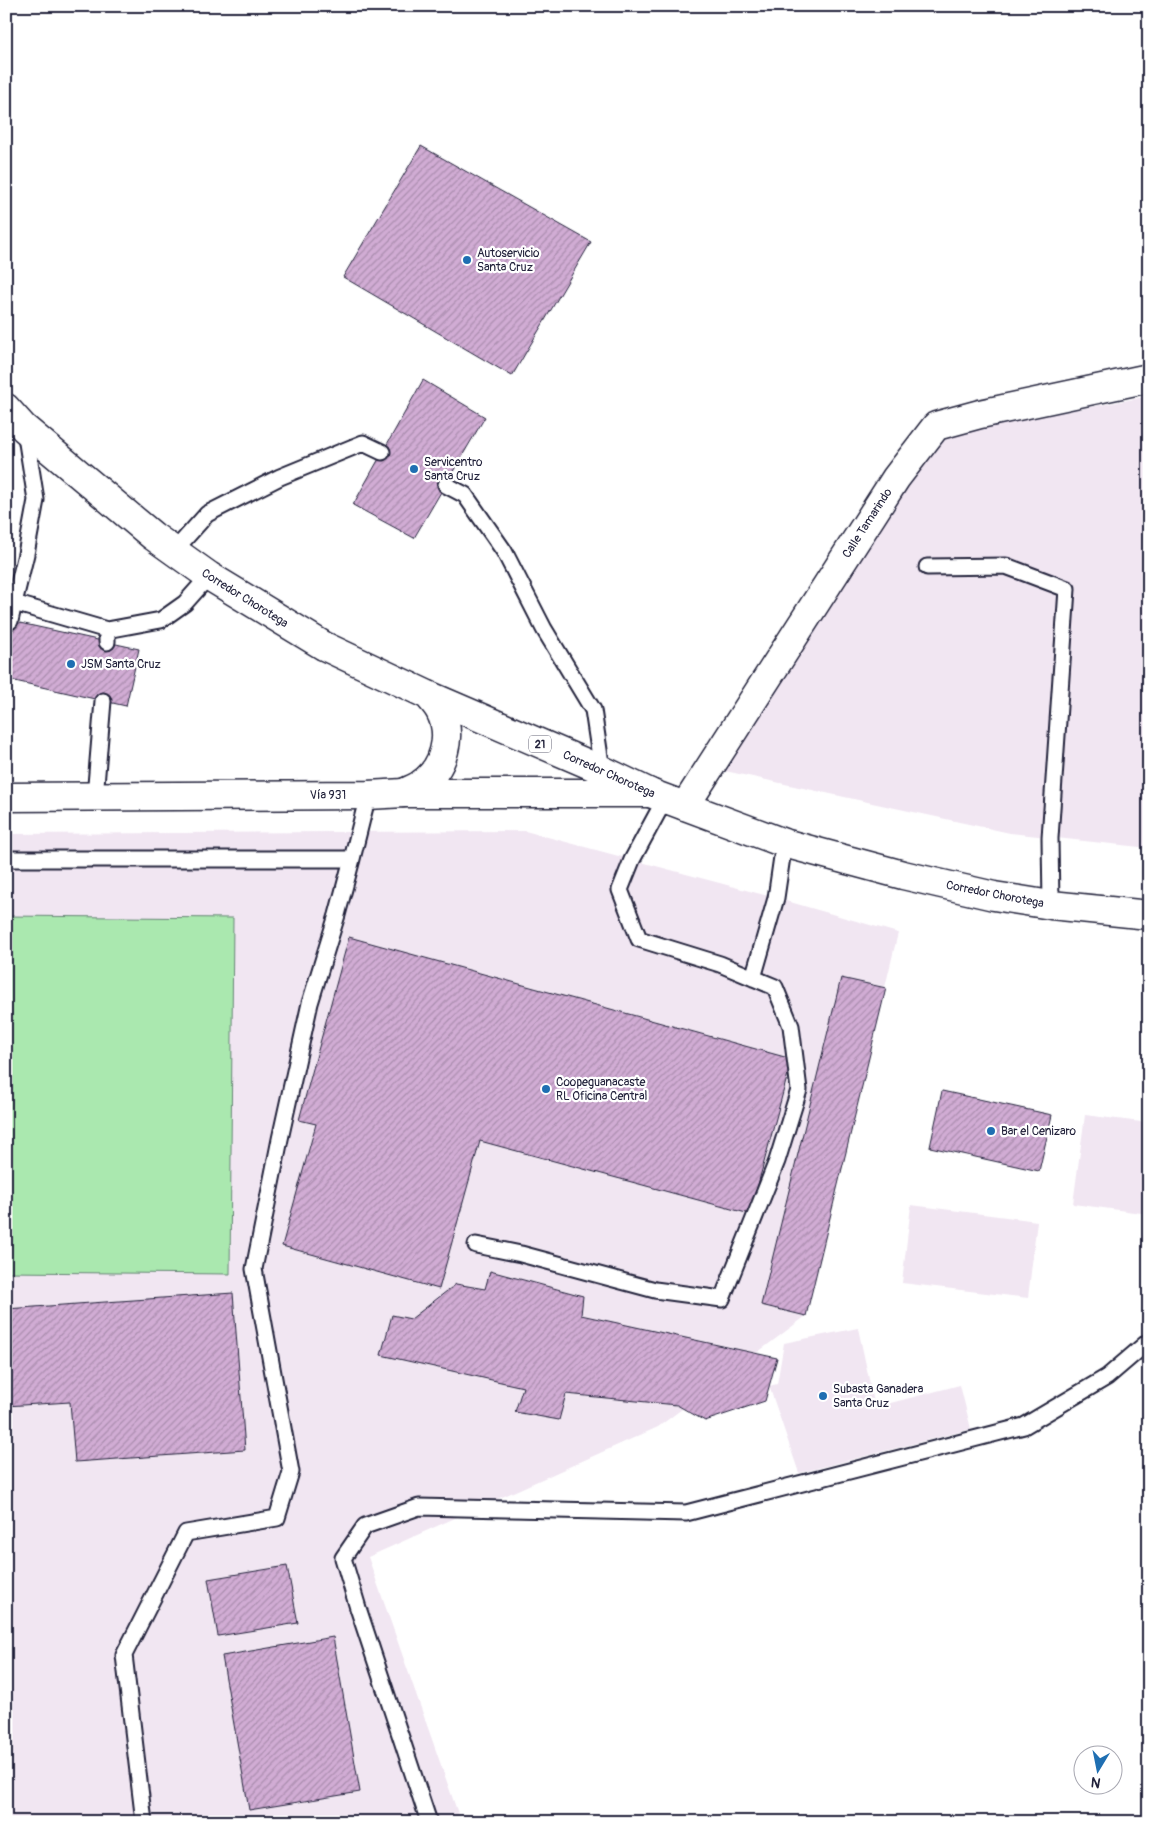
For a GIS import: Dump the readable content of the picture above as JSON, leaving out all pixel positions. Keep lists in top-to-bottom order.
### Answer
{
  "streets": {
    "main road": [
      "Calle Tamarindo",
      "Corredor Chorotega",
      "21",
      "Vía 931"
    ]
  },
  "crossings": [
    ["Calle Tamarindo", "Corredor Chorotega"],
    ["Calle Tamarindo", "Vía 931"],
    ["Corredor Chorotega", "Vía 931"]
  ],
  "places": [
    "Autoservicio Santa Cruz",
    "Servicentro Santa Cruz",
    "JSM Santa Cruz",
    "Coopeguanacaste RL Oficina Central",
    "Bar el Cenizaro",
    "Subasta Ganadera Santa Cruz"
  ],
  "north": "bottom"
}
